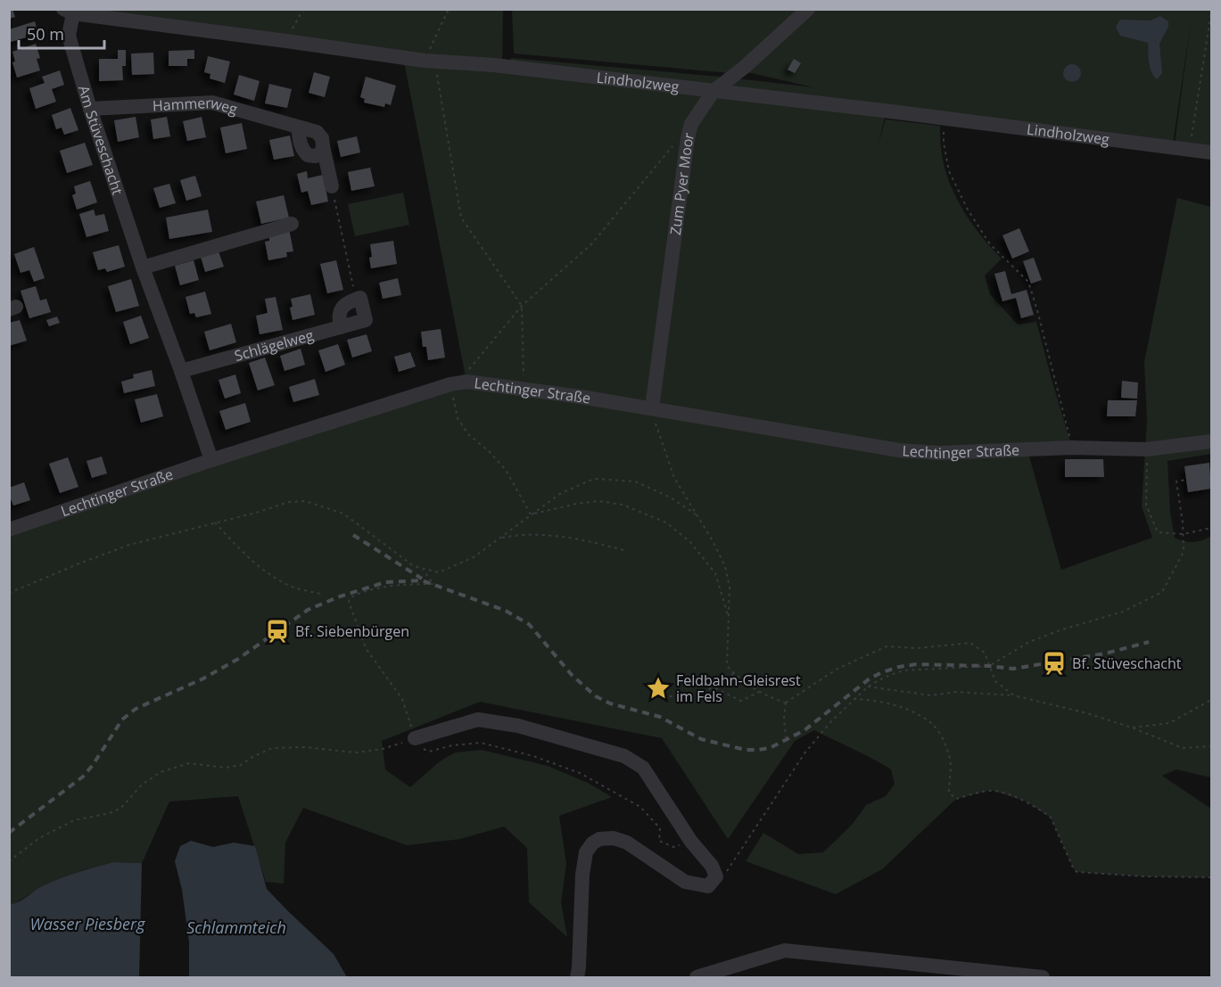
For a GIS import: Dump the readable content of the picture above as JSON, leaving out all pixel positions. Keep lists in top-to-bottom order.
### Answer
{
  "streets": {
    "street": [
      "Lindholzweg",
      "Hammerweg",
      "Am Stüveschacht",
      "Zum Pyer Moor",
      "Schlägelweg",
      "Lechtinger Straße"
    ]
  },
  "crossings": [
    ["Lindholzweg", "Am Stüveschacht"],
    ["Lindholzweg", "Zum Pyer Moor"],
    ["Hammerweg", "Am Stüveschacht"],
    ["Am Stüveschacht", "Schlägelweg"],
    ["Am Stüveschacht", "Lechtinger Straße"],
    ["Zum Pyer Moor", "Lechtinger Straße"]
  ],
  "water": ["Wasser Piesberg", "Schlammteich"],
  "places": {
    "station": ["Bf. Siebenbürgen", "Bf. Stüveschacht"],
    "place": ["Feldbahn-Gleisrest im Fels"]
  },
  "scale_bar": "50 m"
}
